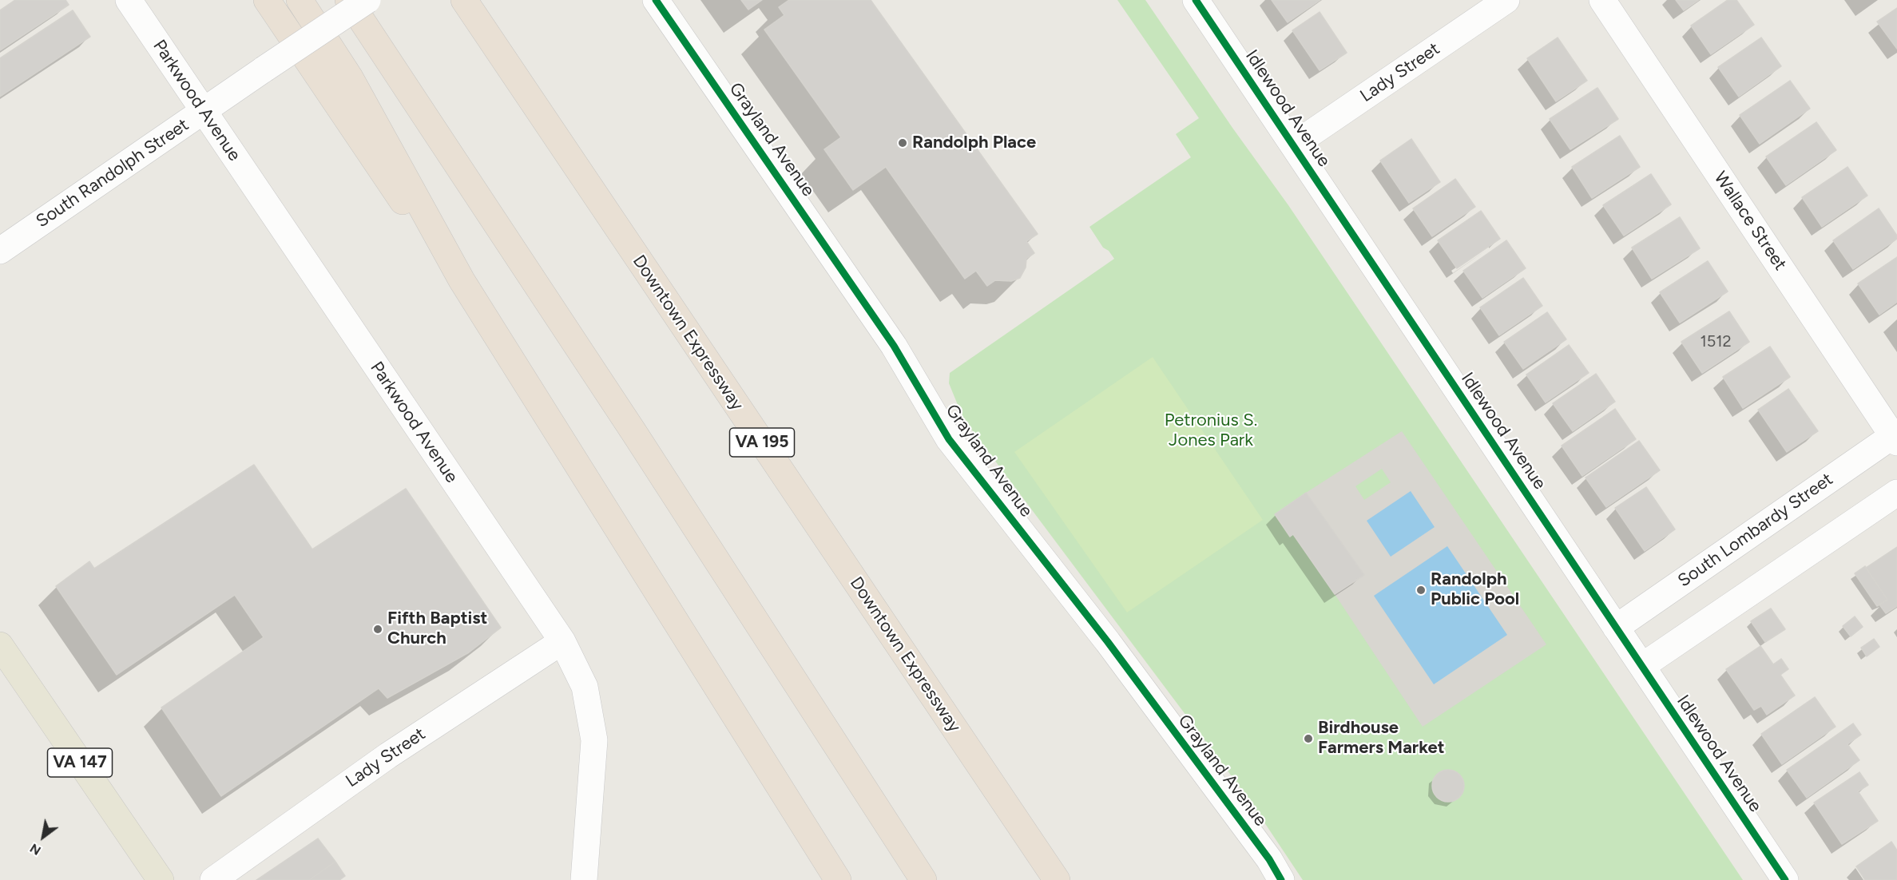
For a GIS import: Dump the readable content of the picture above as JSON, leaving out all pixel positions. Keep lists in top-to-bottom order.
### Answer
{
  "streets": {
    "highway": ["Downtown Expressway", "VA 195"],
    "main road": ["VA 147"],
    "street": [
      "Lady Street",
      "Parkwood Avenue",
      "Idlewood Avenue",
      "Grayland Avenue",
      "South Randolph Street",
      "Wallace Street",
      "South Lombardy Street"
    ]
  },
  "crossings": [
    ["Lady Street", "Parkwood Avenue"],
    ["Lady Street", "Idlewood Avenue"],
    ["Parkwood Avenue", "South Randolph Street"],
    ["Idlewood Avenue", "South Lombardy Street"],
    ["Wallace Street", "South Lombardy Street"]
  ],
  "parks": ["Petronius S. Jones Park"],
  "places": [
    "Randolph Place",
    "Randolph Public Pool",
    "Fifth Baptist Church",
    "Birdhouse Farmers Market"
  ],
  "house_numbers": ["1512"],
  "north": "bottom left"
}
